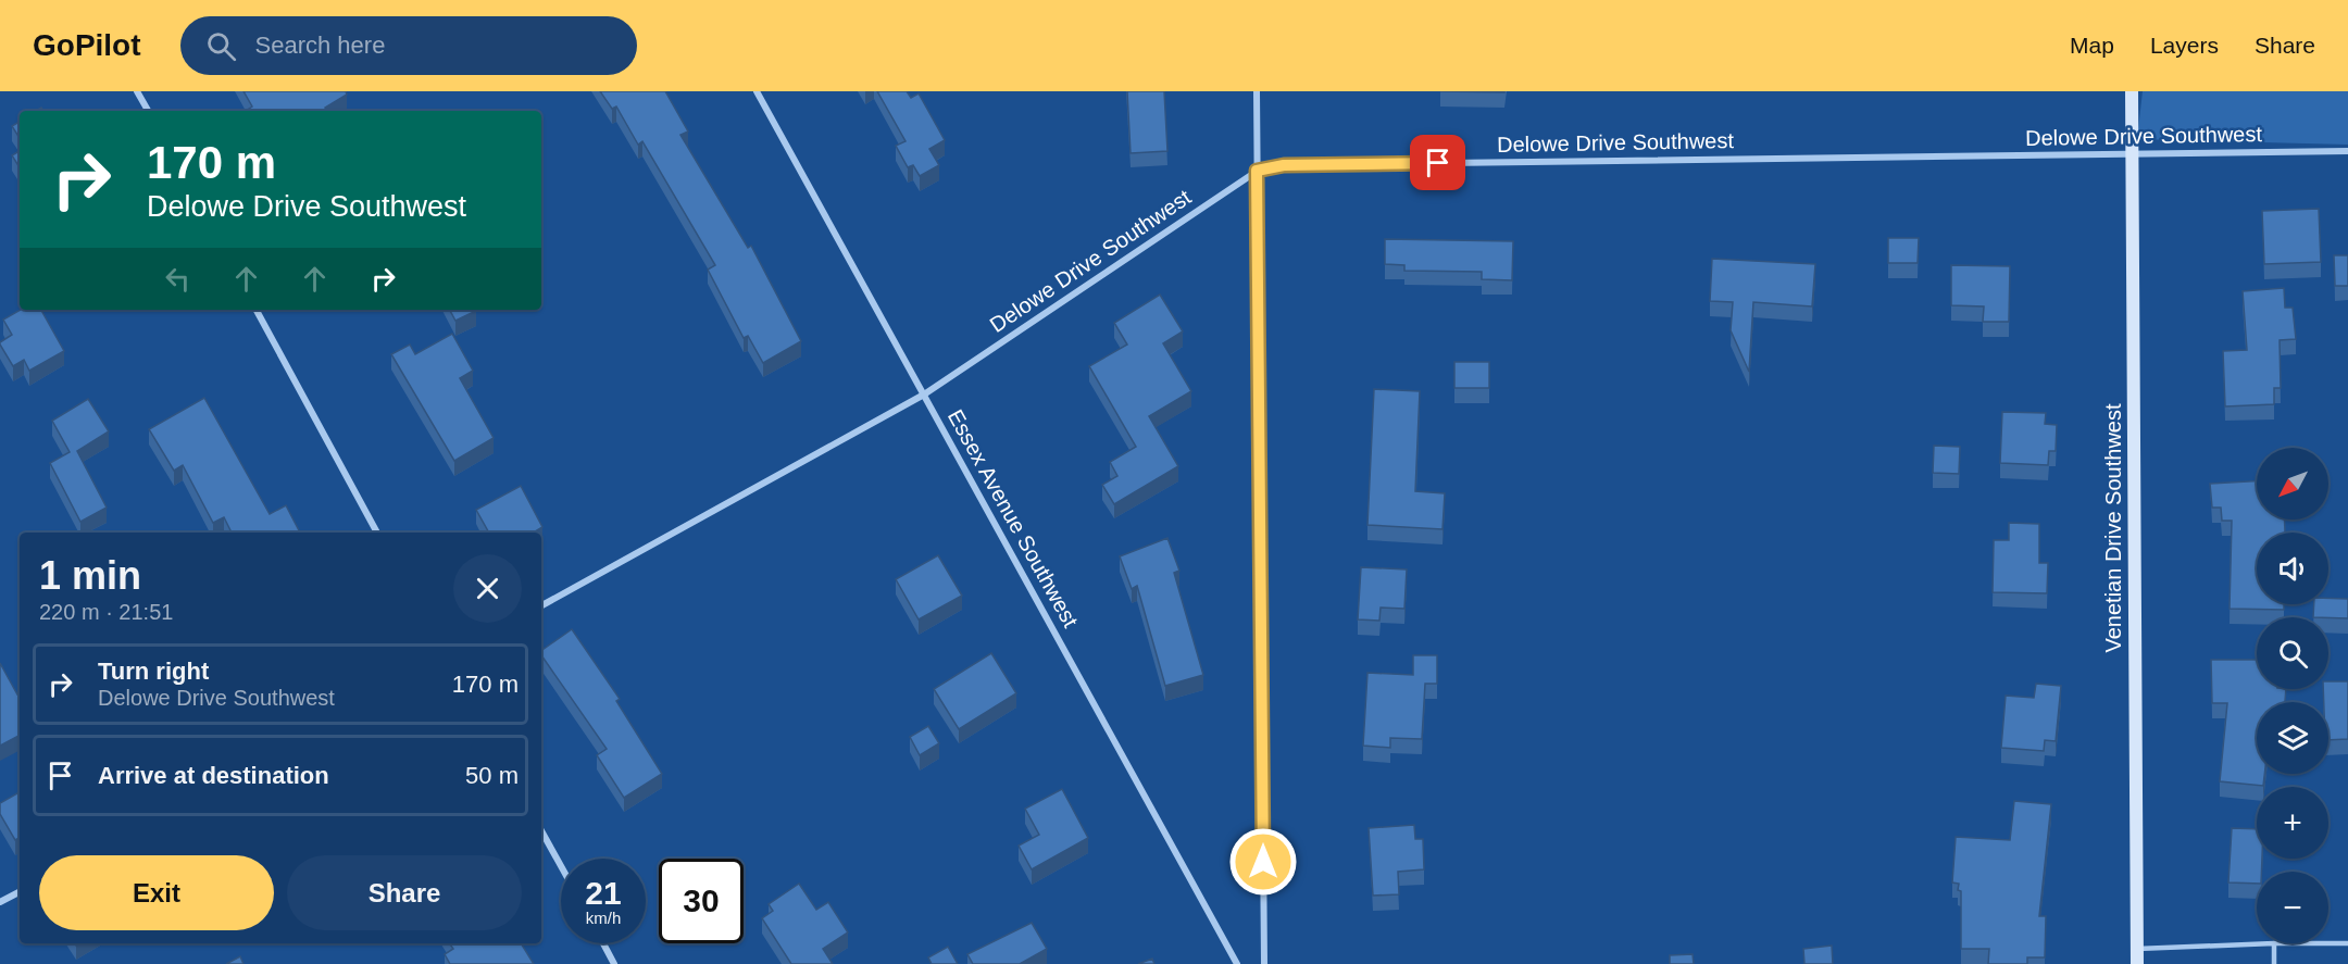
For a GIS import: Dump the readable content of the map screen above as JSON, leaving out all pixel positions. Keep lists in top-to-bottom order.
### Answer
{
  "streets": {
    "street": ["Delowe Drive Southwest", "Essex Avenue Southwest", "Venetian Drive Southwest"]
  },
  "crossings": [
    ["Delowe Drive Southwest", "Essex Avenue Southwest"],
    ["Delowe Drive Southwest", "Venetian Drive Southwest"]
  ],
  "north": "bottom left",
  "page": {
    "header": "GoPilot",
    "search": "Search here",
    "nav": ["Map", "Layers", "Share"],
    "turn": ["170 m", "Delowe Drive Southwest"],
    "map_buttons": ["+", "−"],
    "heading": ["1 min", "220 m · 21:51"],
    "list": [
      {
        "name": "Turn right",
        "note": "Delowe Drive Southwest",
        "value": "170 m"
      },
      {
        "name": "Arrive at destination",
        "value": "50 m"
      }
    ],
    "buttons": ["Exit", "Share"],
    "speed": "21 km/h",
    "limit": "30"
  }
}
